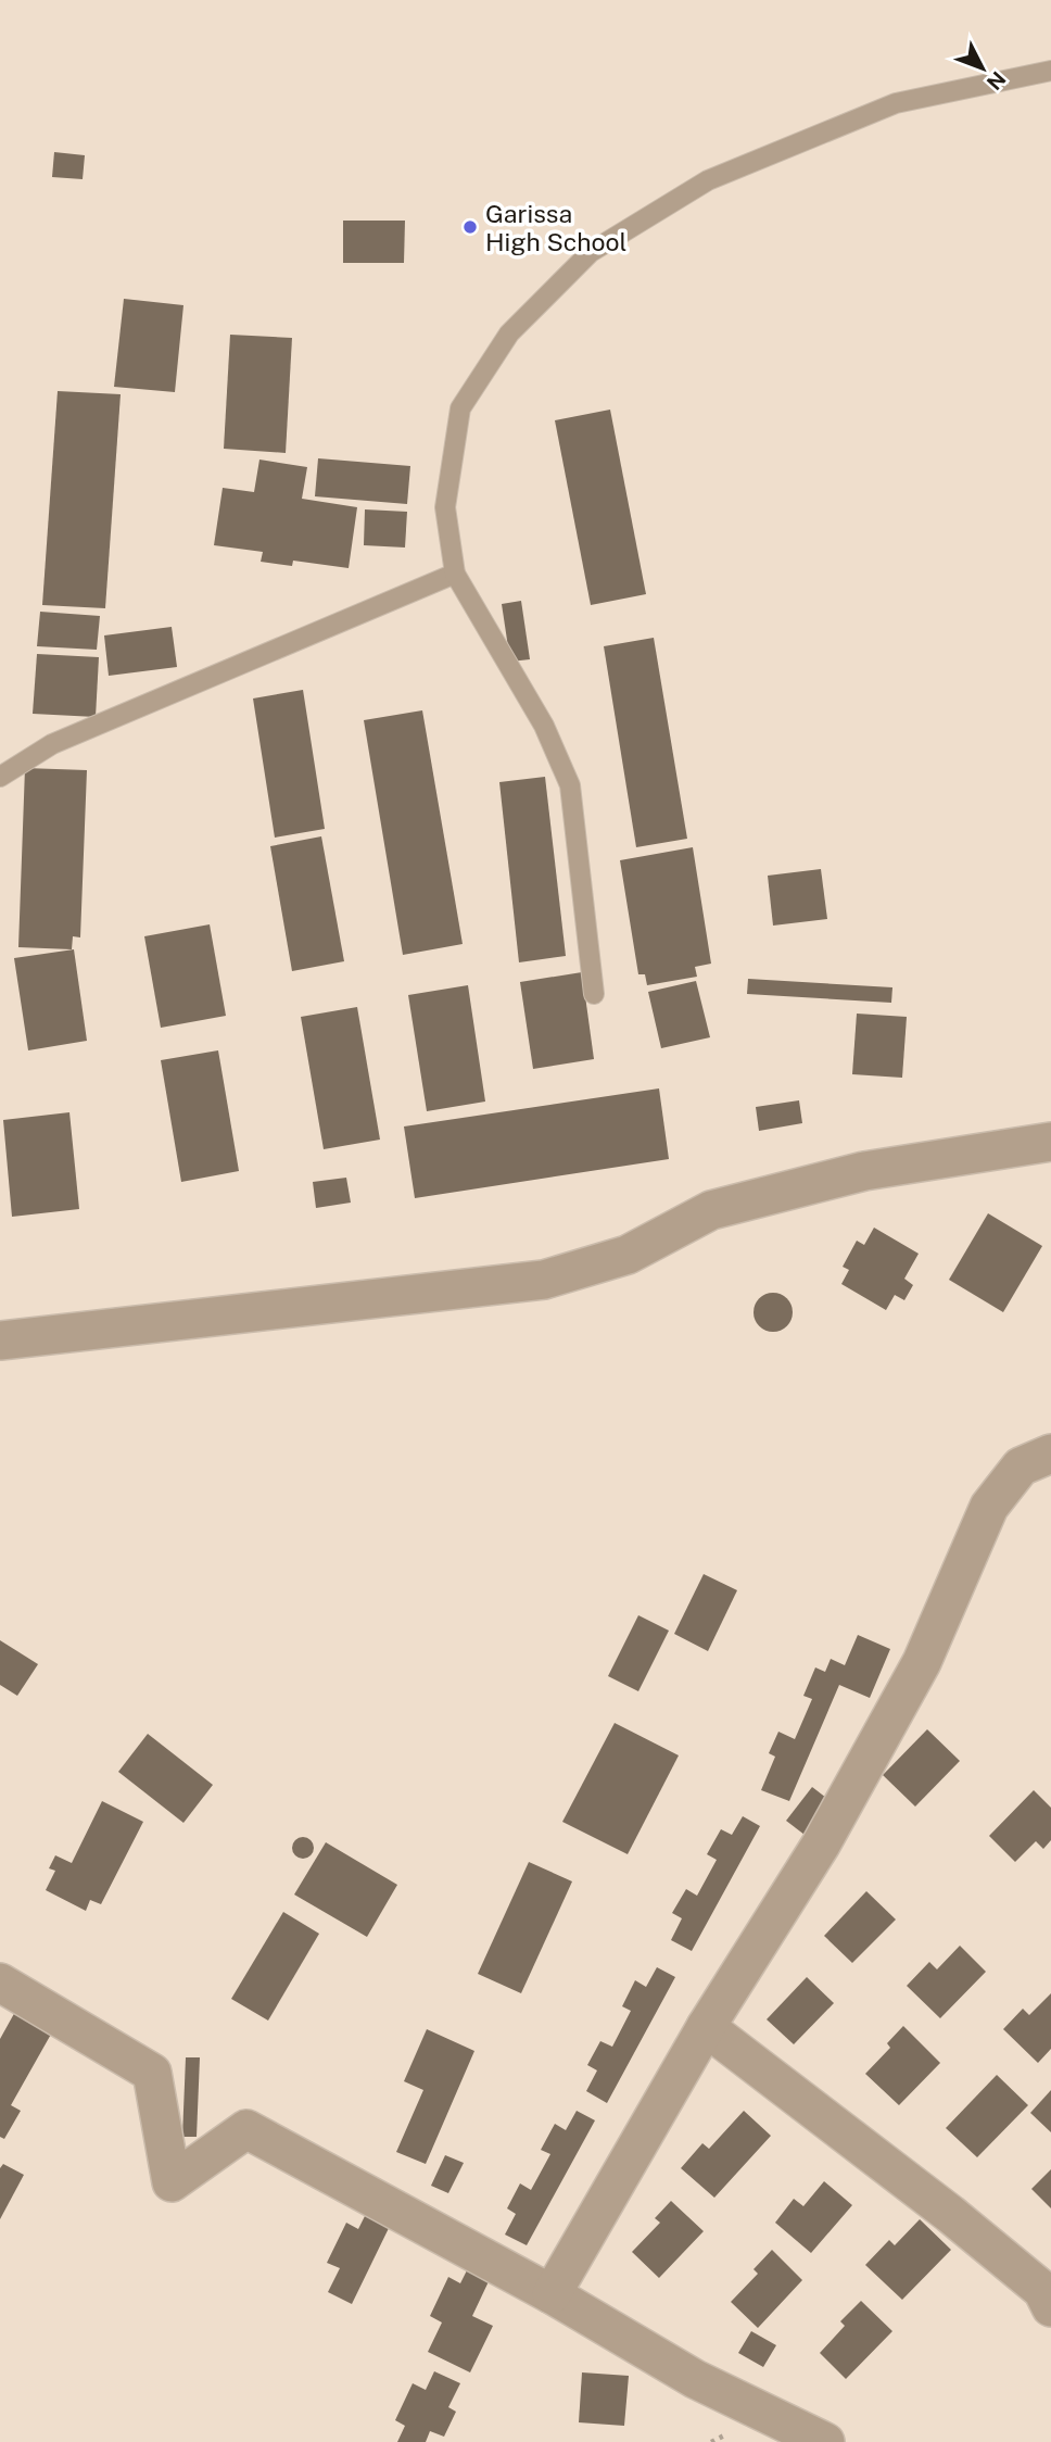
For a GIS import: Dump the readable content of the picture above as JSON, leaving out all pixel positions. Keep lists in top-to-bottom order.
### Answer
{
  "places": ["Garissa High School"],
  "north": "bottom right"
}
